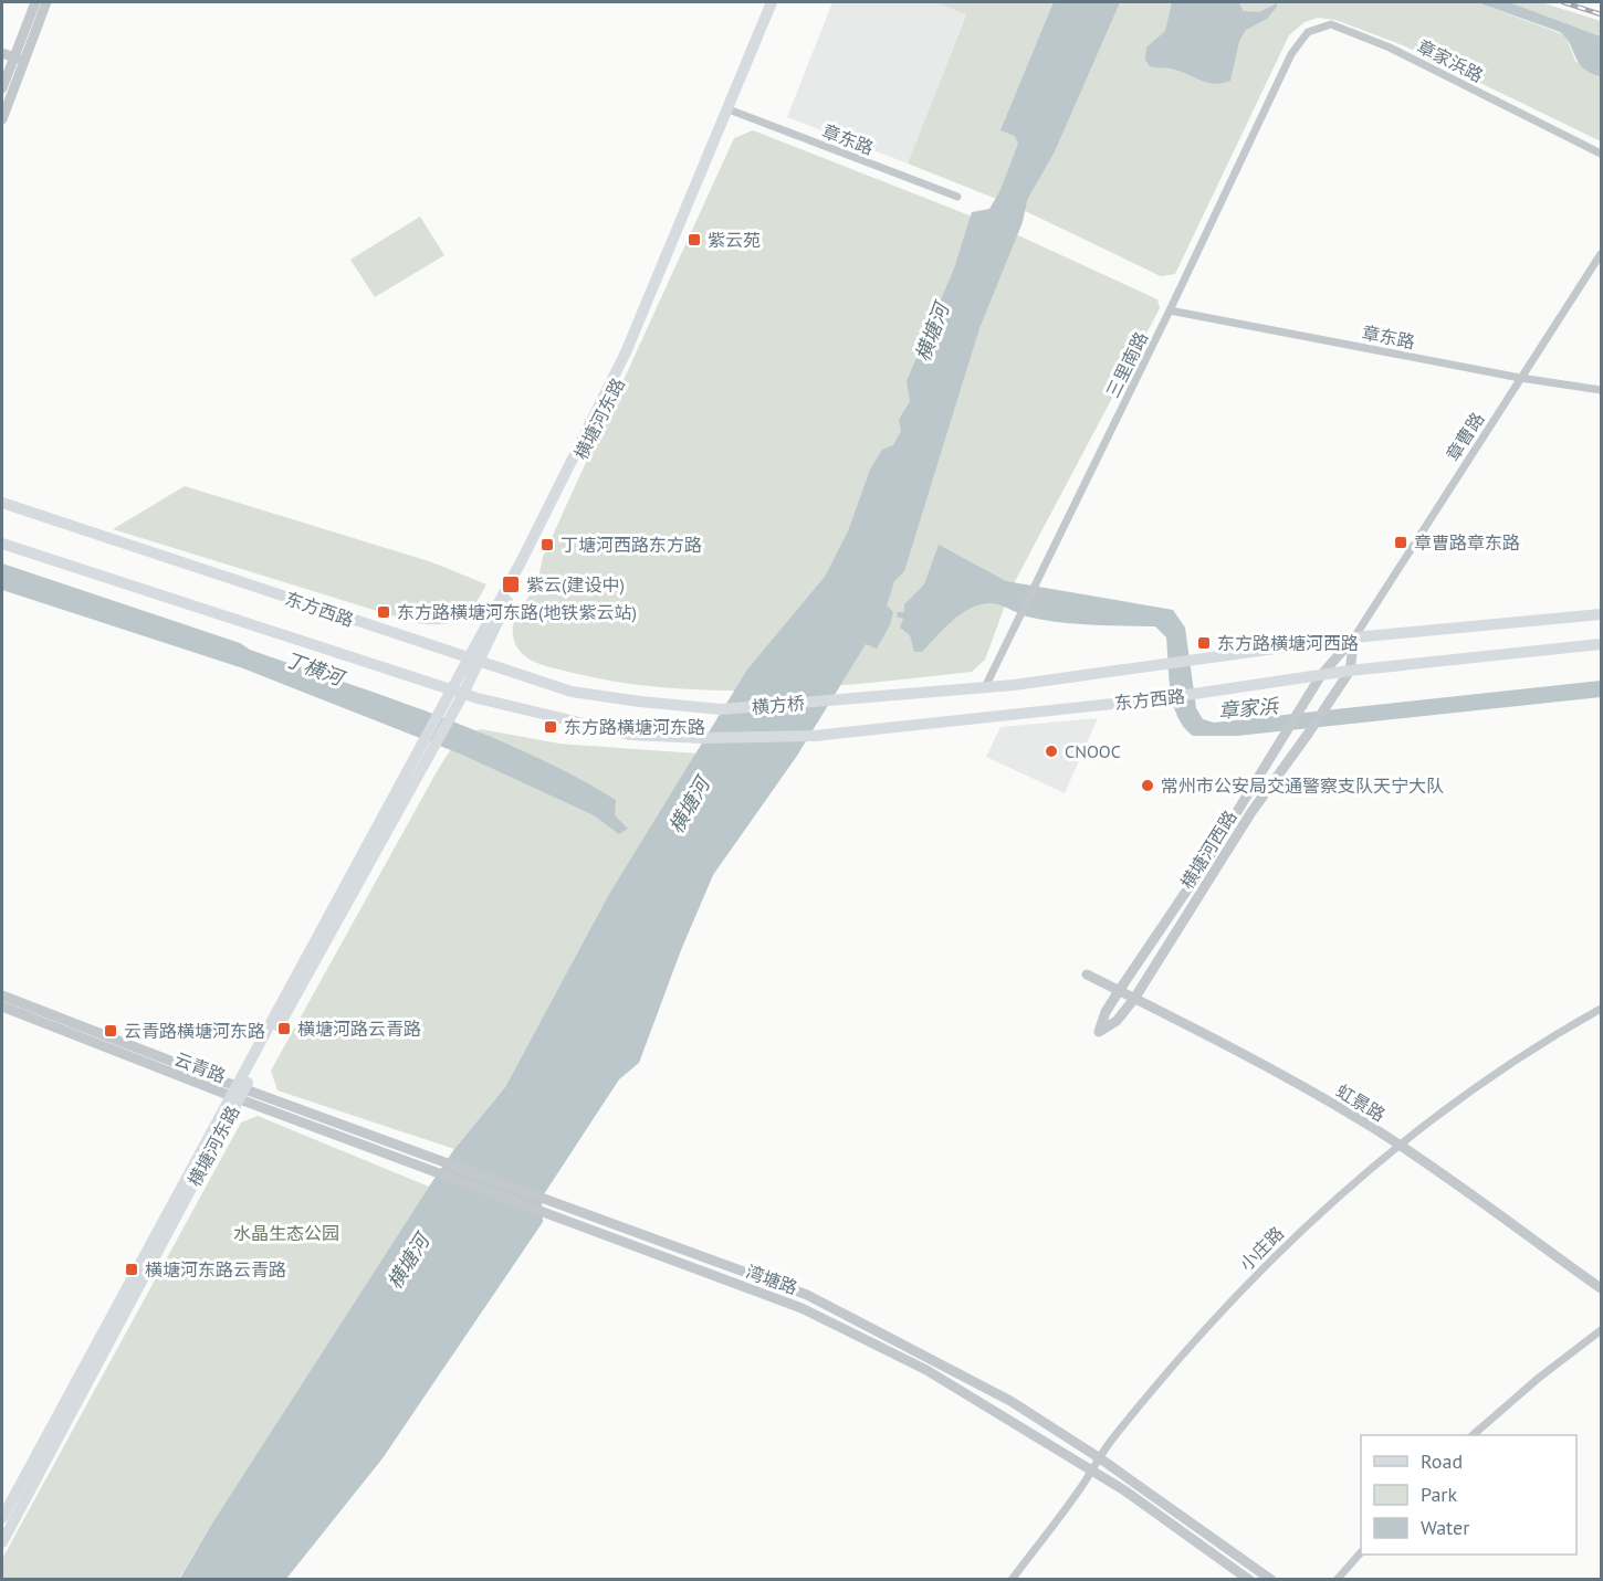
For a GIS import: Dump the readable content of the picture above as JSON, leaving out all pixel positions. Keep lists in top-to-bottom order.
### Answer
{
  "streets": {
    "main road": ["横塘河东路", "东方西路", "横方桥"],
    "street": [
      "章家浜路",
      "章东路",
      "三里南路",
      "章曹路",
      "横塘河西路",
      "云青路",
      "虹景路",
      "小庄路",
      "湾塘路"
    ]
  },
  "crossings": [
    ["章家浜路", "三里南路"],
    ["章东路", "三里南路"],
    ["章东路", "横塘河东路"],
    ["章东路", "章曹路"],
    ["三里南路", "东方西路"],
    ["横塘河东路", "东方西路"],
    ["横塘河东路", "云青路"],
    ["横塘河东路", "湾塘路"],
    ["章曹路", "东方西路"],
    ["章曹路", "横塘河西路"],
    ["东方西路", "横方桥"],
    ["东方西路", "横塘河西路"],
    ["横塘河西路", "虹景路"],
    ["云青路", "湾塘路"],
    ["虹景路", "小庄路"],
    ["小庄路", "湾塘路"]
  ],
  "water": ["横塘河", "丁横河", "章家浜"],
  "parks": ["水晶生态公园"],
  "places": {
    "transit": [
      "紫云苑",
      "章曹路章东路",
      "丁塘河西路东方路",
      "紫云(建设中)",
      "东方路横塘河东路(地铁紫云站)",
      "东方路横塘河西路",
      "东方路横塘河东路",
      "横塘河路云青路",
      "云青路横塘河东路",
      "横塘河东路云青路"
    ],
    "other": ["CNOOC", "常州市公安局交通警察支队天宁大队"]
  },
  "legend": ["Road", "Park", "Water"]
}
